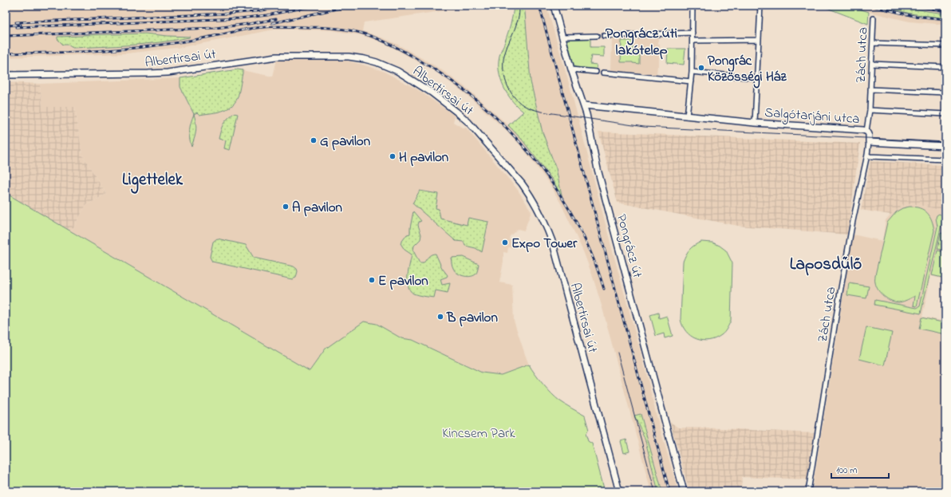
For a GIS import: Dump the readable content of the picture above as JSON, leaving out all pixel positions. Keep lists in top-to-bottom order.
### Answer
{
  "streets": {
    "street": [
      "Zách utca",
      "Albertirsai út",
      "Salgótarjáni utca",
      "Pongrácz út"
    ]
  },
  "crossings": [
    ["Zách utca", "Salgótarjáni utca"],
    ["Salgótarjáni utca", "Pongrácz út"]
  ],
  "districts": ["Pongrácz úti lakótelep", "Ligettelek", "Laposdűlő"],
  "parks": ["Kincsem Park"],
  "places": [
    "Pongrác Közösségi Ház",
    "G pavilon",
    "H pavilon",
    "A pavilon",
    "Expo Tower",
    "E pavilon",
    "B pavilon"
  ],
  "scale_bar": "100 m"
}
